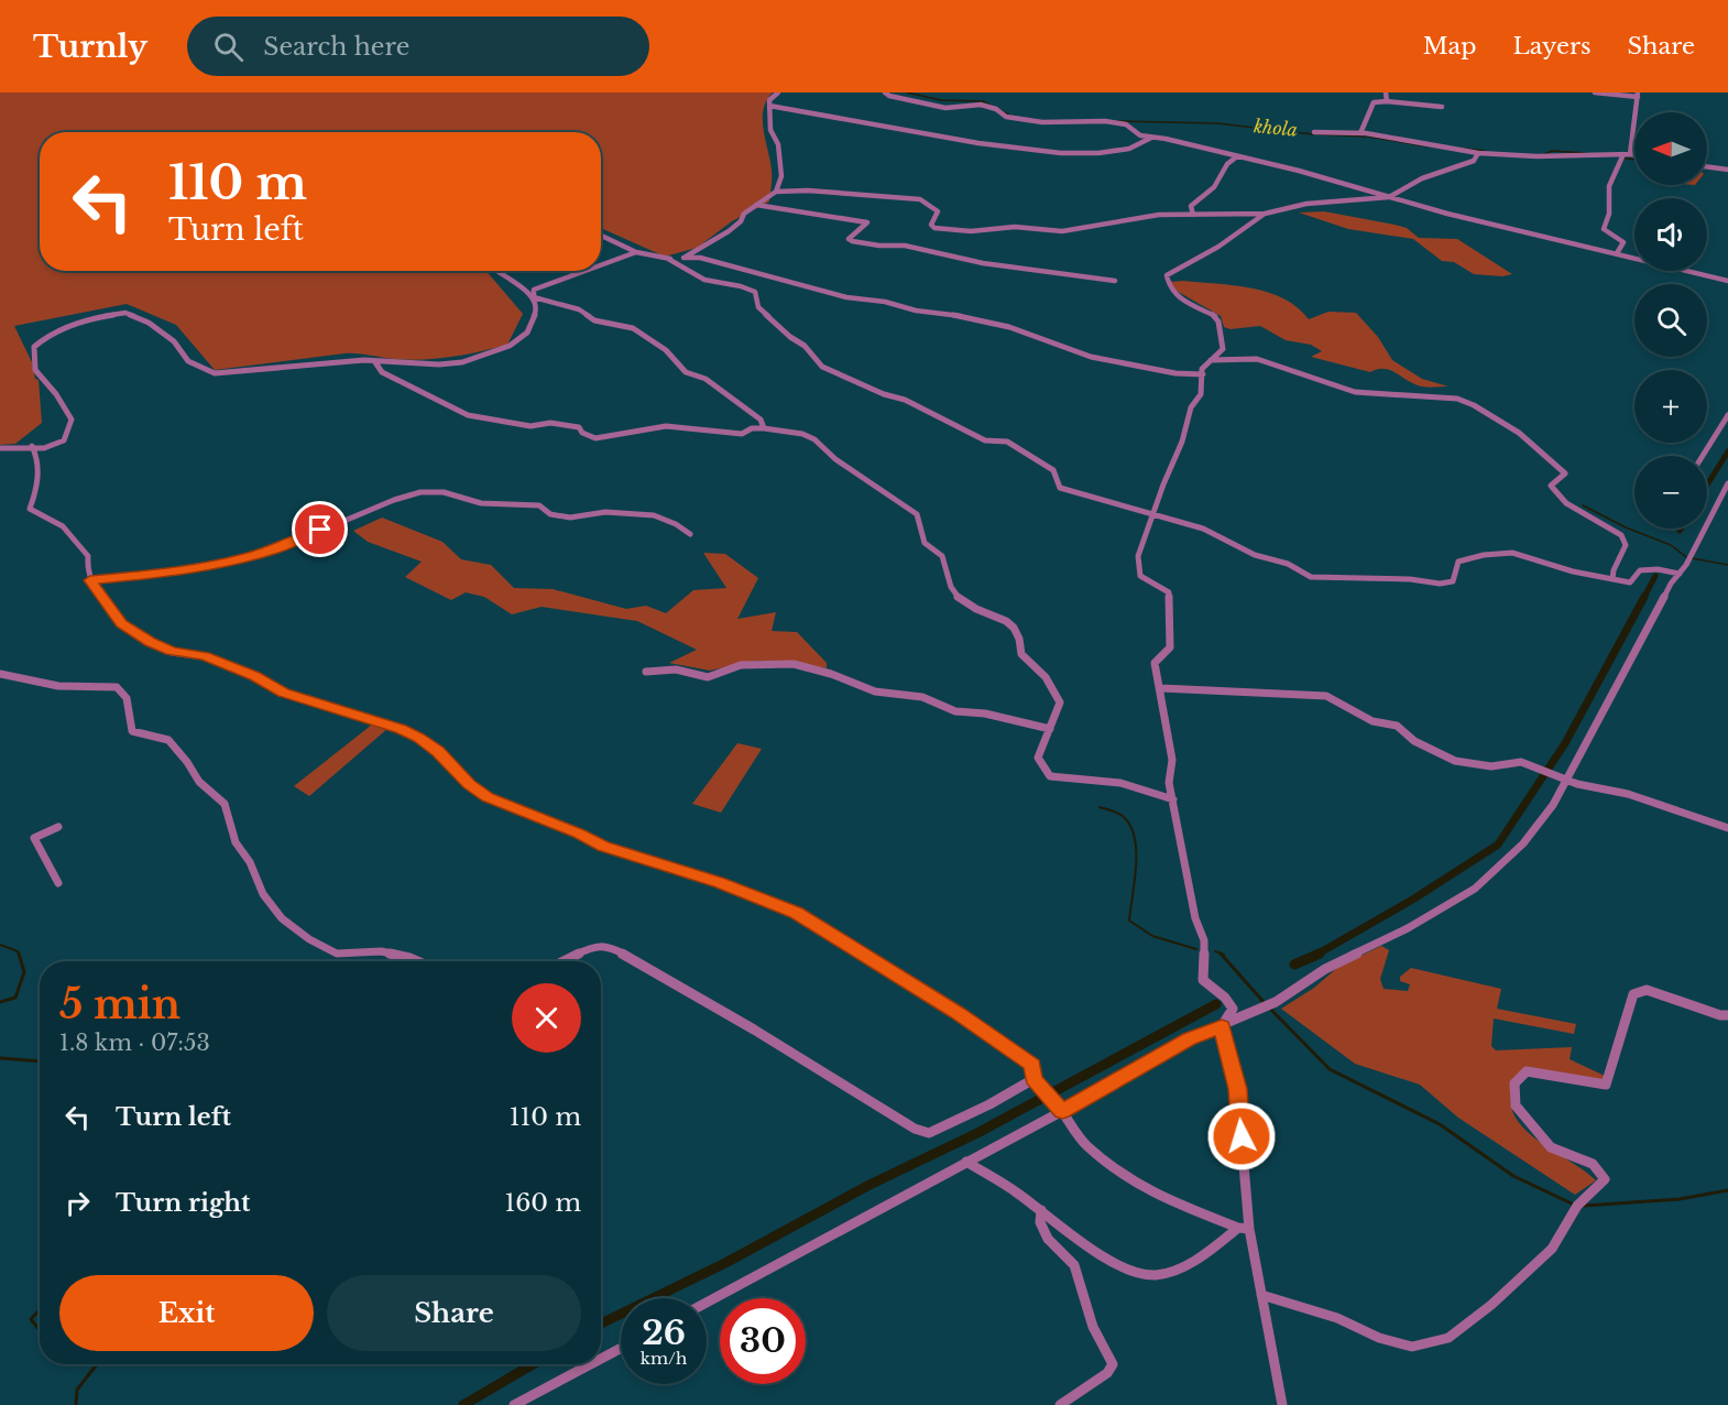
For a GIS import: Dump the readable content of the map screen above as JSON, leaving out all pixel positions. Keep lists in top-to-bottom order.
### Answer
{
  "water": ["khola"],
  "north": "left",
  "page": {
    "header": "Turnly",
    "search": "Search here",
    "nav": ["Map", "Layers", "Share"],
    "map_buttons": ["+", "−"],
    "turn": ["110 m", "Turn left"],
    "heading": ["5 min", "1.8 km · 07:53"],
    "list": [
      {
        "name": "Turn left",
        "value": "110 m"
      },
      {
        "name": "Turn right",
        "value": "160 m"
      }
    ],
    "buttons": ["Exit", "Share"],
    "speed": "26 km/h",
    "limit": "30"
  }
}
